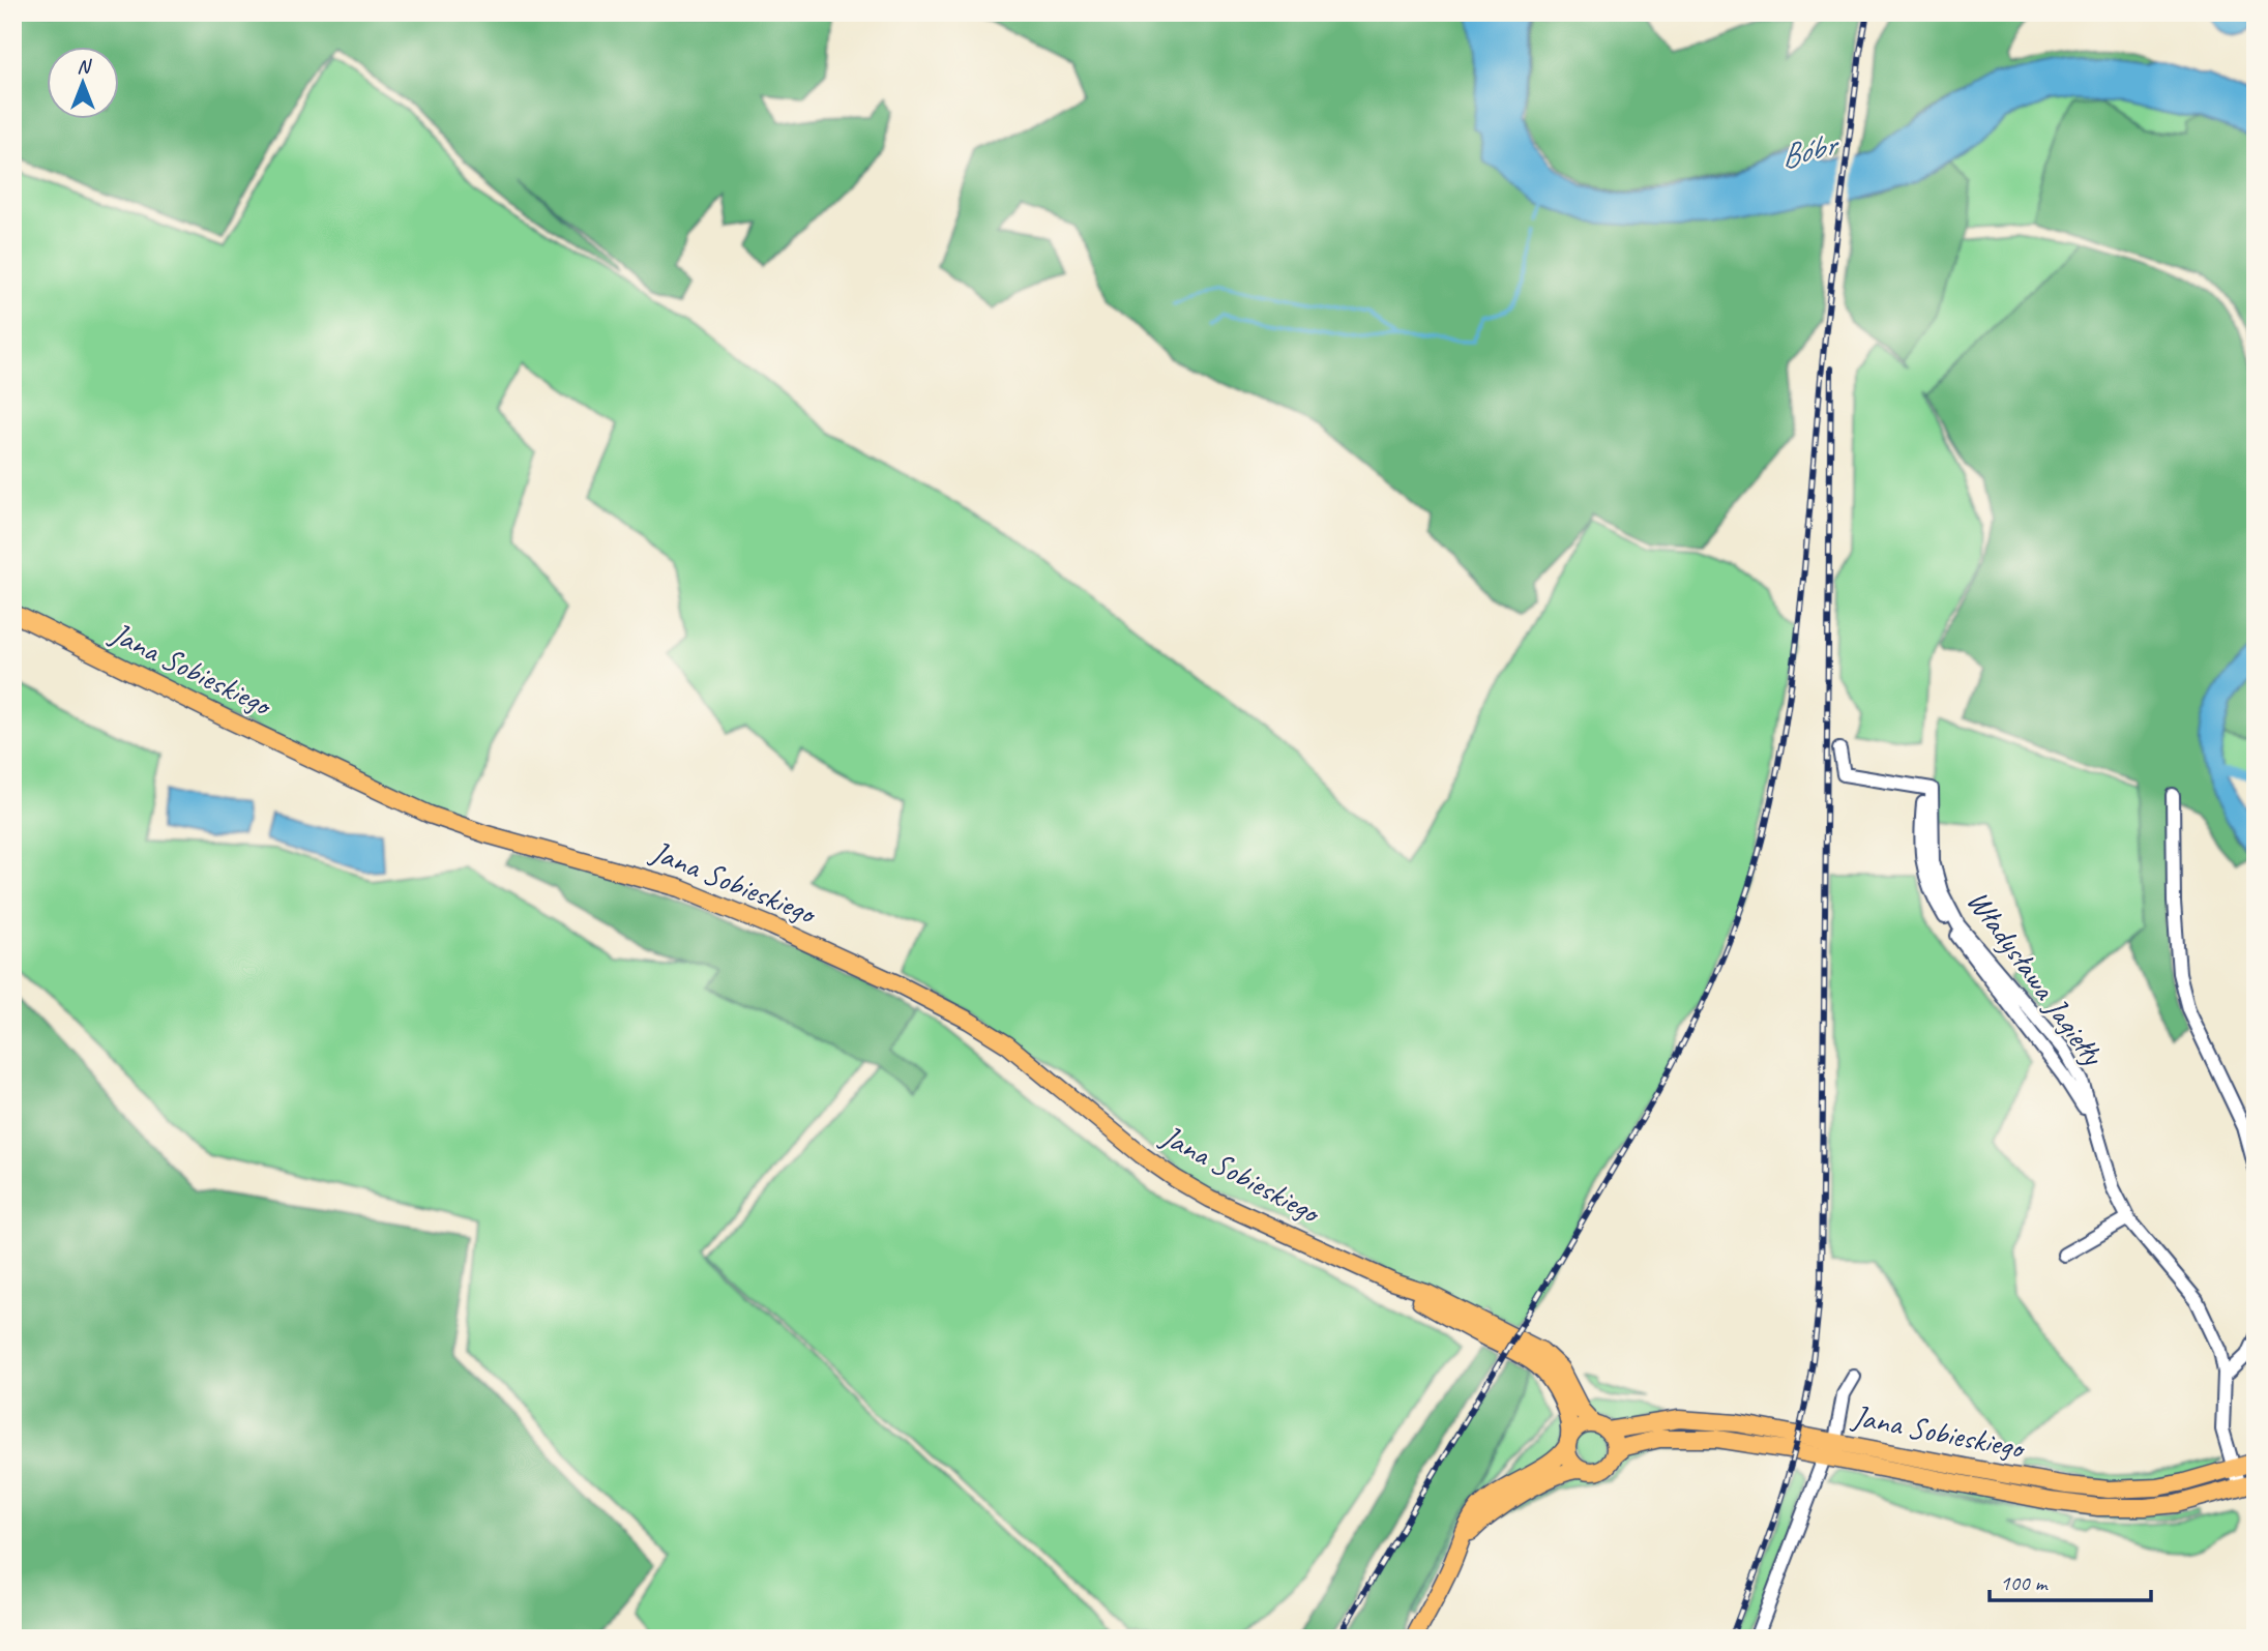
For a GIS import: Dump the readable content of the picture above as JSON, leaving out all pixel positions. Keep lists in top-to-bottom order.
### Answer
{
  "streets": {
    "main road": ["Jana Sobieskiego"]
  },
  "water": ["Bóbr"],
  "scale_bar": "100 m",
  "north": "top"
}
